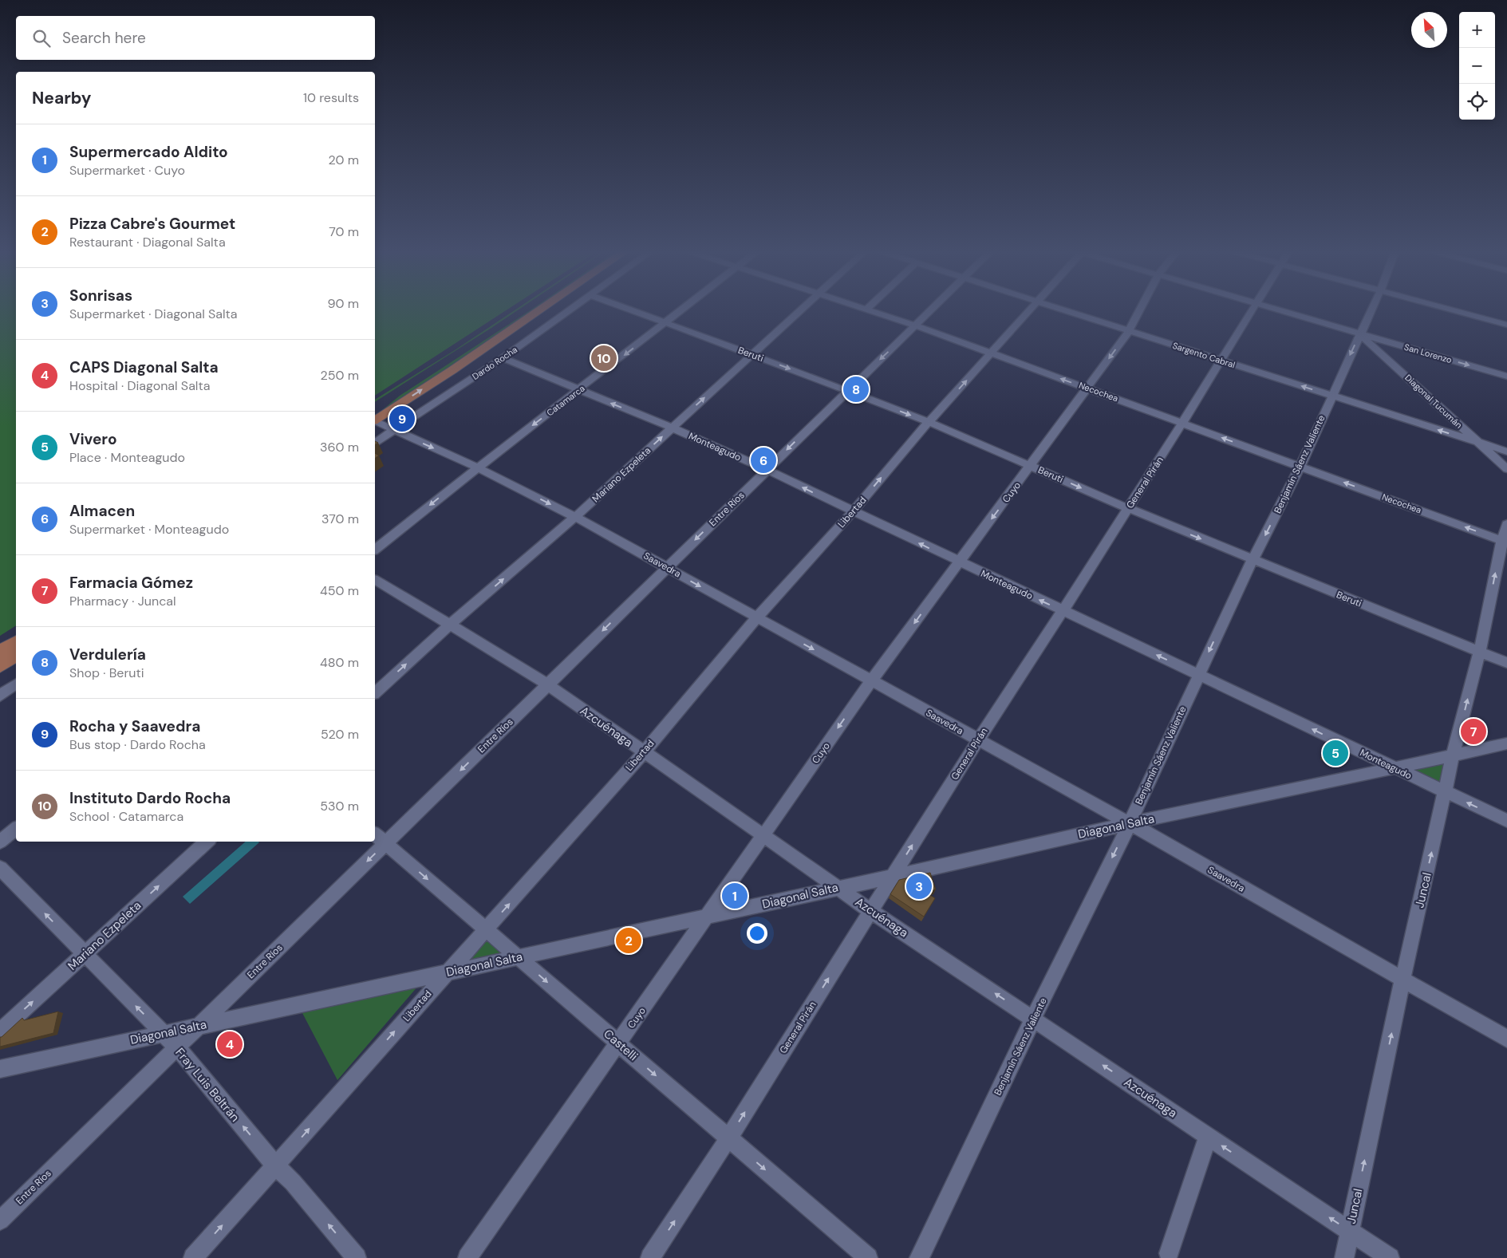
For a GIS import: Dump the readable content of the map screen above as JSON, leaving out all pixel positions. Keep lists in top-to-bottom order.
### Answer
{
  "streets": {
    "street": [
      "San Lorenzo",
      "Beruti",
      "Sargento Cabral",
      "Dardo Rocha",
      "Necochea",
      "Catamarca",
      "Diagonal Tucumán",
      "Monteagudo",
      "Benjamín Sáenz Valiente",
      "Mariano Ezpeleta",
      "General Pirán",
      "Cuyo",
      "Entre Ríos",
      "Libertad",
      "Saavedra",
      "Azcuénaga",
      "Diagonal Salta",
      "Juncal",
      "Castelli",
      "Fray Luis Beltrán"
    ]
  },
  "crossings": [
    ["San Lorenzo", "Diagonal Tucumán"],
    ["San Lorenzo", "Benjamín Sáenz Valiente"],
    ["Beruti", "Catamarca"],
    ["Beruti", "Benjamín Sáenz Valiente"],
    ["Beruti", "Mariano Ezpeleta"],
    ["Beruti", "General Pirán"],
    ["Beruti", "Cuyo"],
    ["Beruti", "Entre Ríos"],
    ["Beruti", "Libertad"],
    ["Beruti", "Juncal"],
    ["Sargento Cabral", "Diagonal Tucumán"],
    ["Sargento Cabral", "Benjamín Sáenz Valiente"],
    ["Sargento Cabral", "General Pirán"],
    ["Sargento Cabral", "Cuyo"],
    ["Dardo Rocha", "Monteagudo"],
    ["Dardo Rocha", "Saavedra"],
    ["Necochea", "Benjamín Sáenz Valiente"],
    ["Necochea", "General Pirán"],
    ["Necochea", "Cuyo"],
    ["Necochea", "Entre Ríos"],
    ["Necochea", "Libertad"],
    ["Necochea", "Juncal"],
    ["Catamarca", "Monteagudo"],
    ["Catamarca", "Saavedra"],
    ["Diagonal Tucumán", "Benjamín Sáenz Valiente"],
    ["Monteagudo", "Benjamín Sáenz Valiente"],
    ["Monteagudo", "Mariano Ezpeleta"],
    ["Monteagudo", "General Pirán"],
    ["Monteagudo", "Cuyo"],
    ["Monteagudo", "Entre Ríos"],
    ["Monteagudo", "Libertad"],
    ["Monteagudo", "Diagonal Salta"],
    ["Monteagudo", "Juncal"],
    ["Benjamín Sáenz Valiente", "Saavedra"],
    ["Benjamín Sáenz Valiente", "Azcuénaga"],
    ["Benjamín Sáenz Valiente", "Diagonal Salta"],
    ["Mariano Ezpeleta", "Saavedra"],
    ["Mariano Ezpeleta", "Azcuénaga"],
    ["Mariano Ezpeleta", "Fray Luis Beltrán"],
    ["General Pirán", "Saavedra"],
    ["General Pirán", "Azcuénaga"],
    ["General Pirán", "Diagonal Salta"],
    ["General Pirán", "Castelli"],
    ["Cuyo", "Saavedra"],
    ["Cuyo", "Azcuénaga"],
    ["Cuyo", "Diagonal Salta"],
    ["Cuyo", "Castelli"],
    ["Entre Ríos", "Saavedra"],
    ["Entre Ríos", "Azcuénaga"],
    ["Entre Ríos", "Diagonal Salta"],
    ["Entre Ríos", "Castelli"],
    ["Entre Ríos", "Fray Luis Beltrán"],
    ["Libertad", "Saavedra"],
    ["Libertad", "Azcuénaga"],
    ["Libertad", "Diagonal Salta"],
    ["Libertad", "Castelli"],
    ["Libertad", "Fray Luis Beltrán"],
    ["Saavedra", "Diagonal Salta"],
    ["Saavedra", "Juncal"],
    ["Azcuénaga", "Diagonal Salta"],
    ["Azcuénaga", "Juncal"],
    ["Diagonal Salta", "Juncal"],
    ["Diagonal Salta", "Castelli"],
    ["Diagonal Salta", "Fray Luis Beltrán"]
  ],
  "one_way": [
    "Beruti",
    "Sargento Cabral",
    "Necochea",
    "Catamarca",
    "Monteagudo",
    "Benjamín Sáenz Valiente",
    "Mariano Ezpeleta",
    "General Pirán",
    "Cuyo",
    "Entre Ríos",
    "Libertad",
    "Azcuénaga",
    "Juncal",
    "Castelli",
    "Fray Luis Beltrán"
  ],
  "north": "top left",
  "page": {
    "map_buttons": ["+", "−"],
    "search": "Search here",
    "heading": ["Nearby", "10 results"],
    "list": [
      {
        "mark": "1",
        "name": "Supermercado Aldito",
        "note": "Supermarket · Cuyo",
        "value": "20 m"
      },
      {
        "mark": "2",
        "name": "Pizza Cabre's Gourmet",
        "note": "Restaurant · Diagonal Salta",
        "value": "70 m"
      },
      {
        "mark": "3",
        "name": "Sonrisas",
        "note": "Supermarket · Diagonal Salta",
        "value": "90 m"
      },
      {
        "mark": "4",
        "name": "CAPS Diagonal Salta",
        "note": "Hospital · Diagonal Salta",
        "value": "250 m"
      },
      {
        "mark": "5",
        "name": "Vivero",
        "note": "Place · Monteagudo",
        "value": "360 m"
      },
      {
        "mark": "6",
        "name": "Almacen",
        "note": "Supermarket · Monteagudo",
        "value": "370 m"
      },
      {
        "mark": "7",
        "name": "Farmacia Gómez",
        "note": "Pharmacy · Juncal",
        "value": "450 m"
      },
      {
        "mark": "8",
        "name": "Verdulería",
        "note": "Shop · Beruti",
        "value": "480 m"
      },
      {
        "mark": "9",
        "name": "Rocha y Saavedra",
        "note": "Bus stop · Dardo Rocha",
        "value": "520 m"
      },
      {
        "mark": "10",
        "name": "Instituto Dardo Rocha",
        "note": "School · Catamarca",
        "value": "530 m"
      }
    ],
    "pins": [
      "10",
      "8",
      "9",
      "6",
      "7",
      "5",
      "3",
      "1",
      "2",
      "4"
    ]
  }
}
